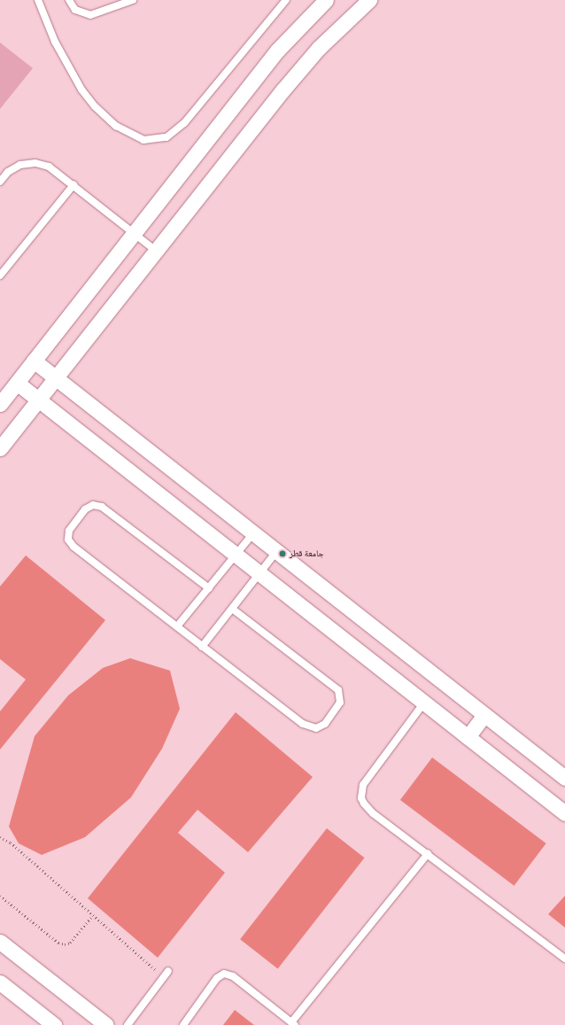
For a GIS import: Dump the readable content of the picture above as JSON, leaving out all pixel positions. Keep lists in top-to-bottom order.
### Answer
{
  "places": ["جامعة قطر"]
}
